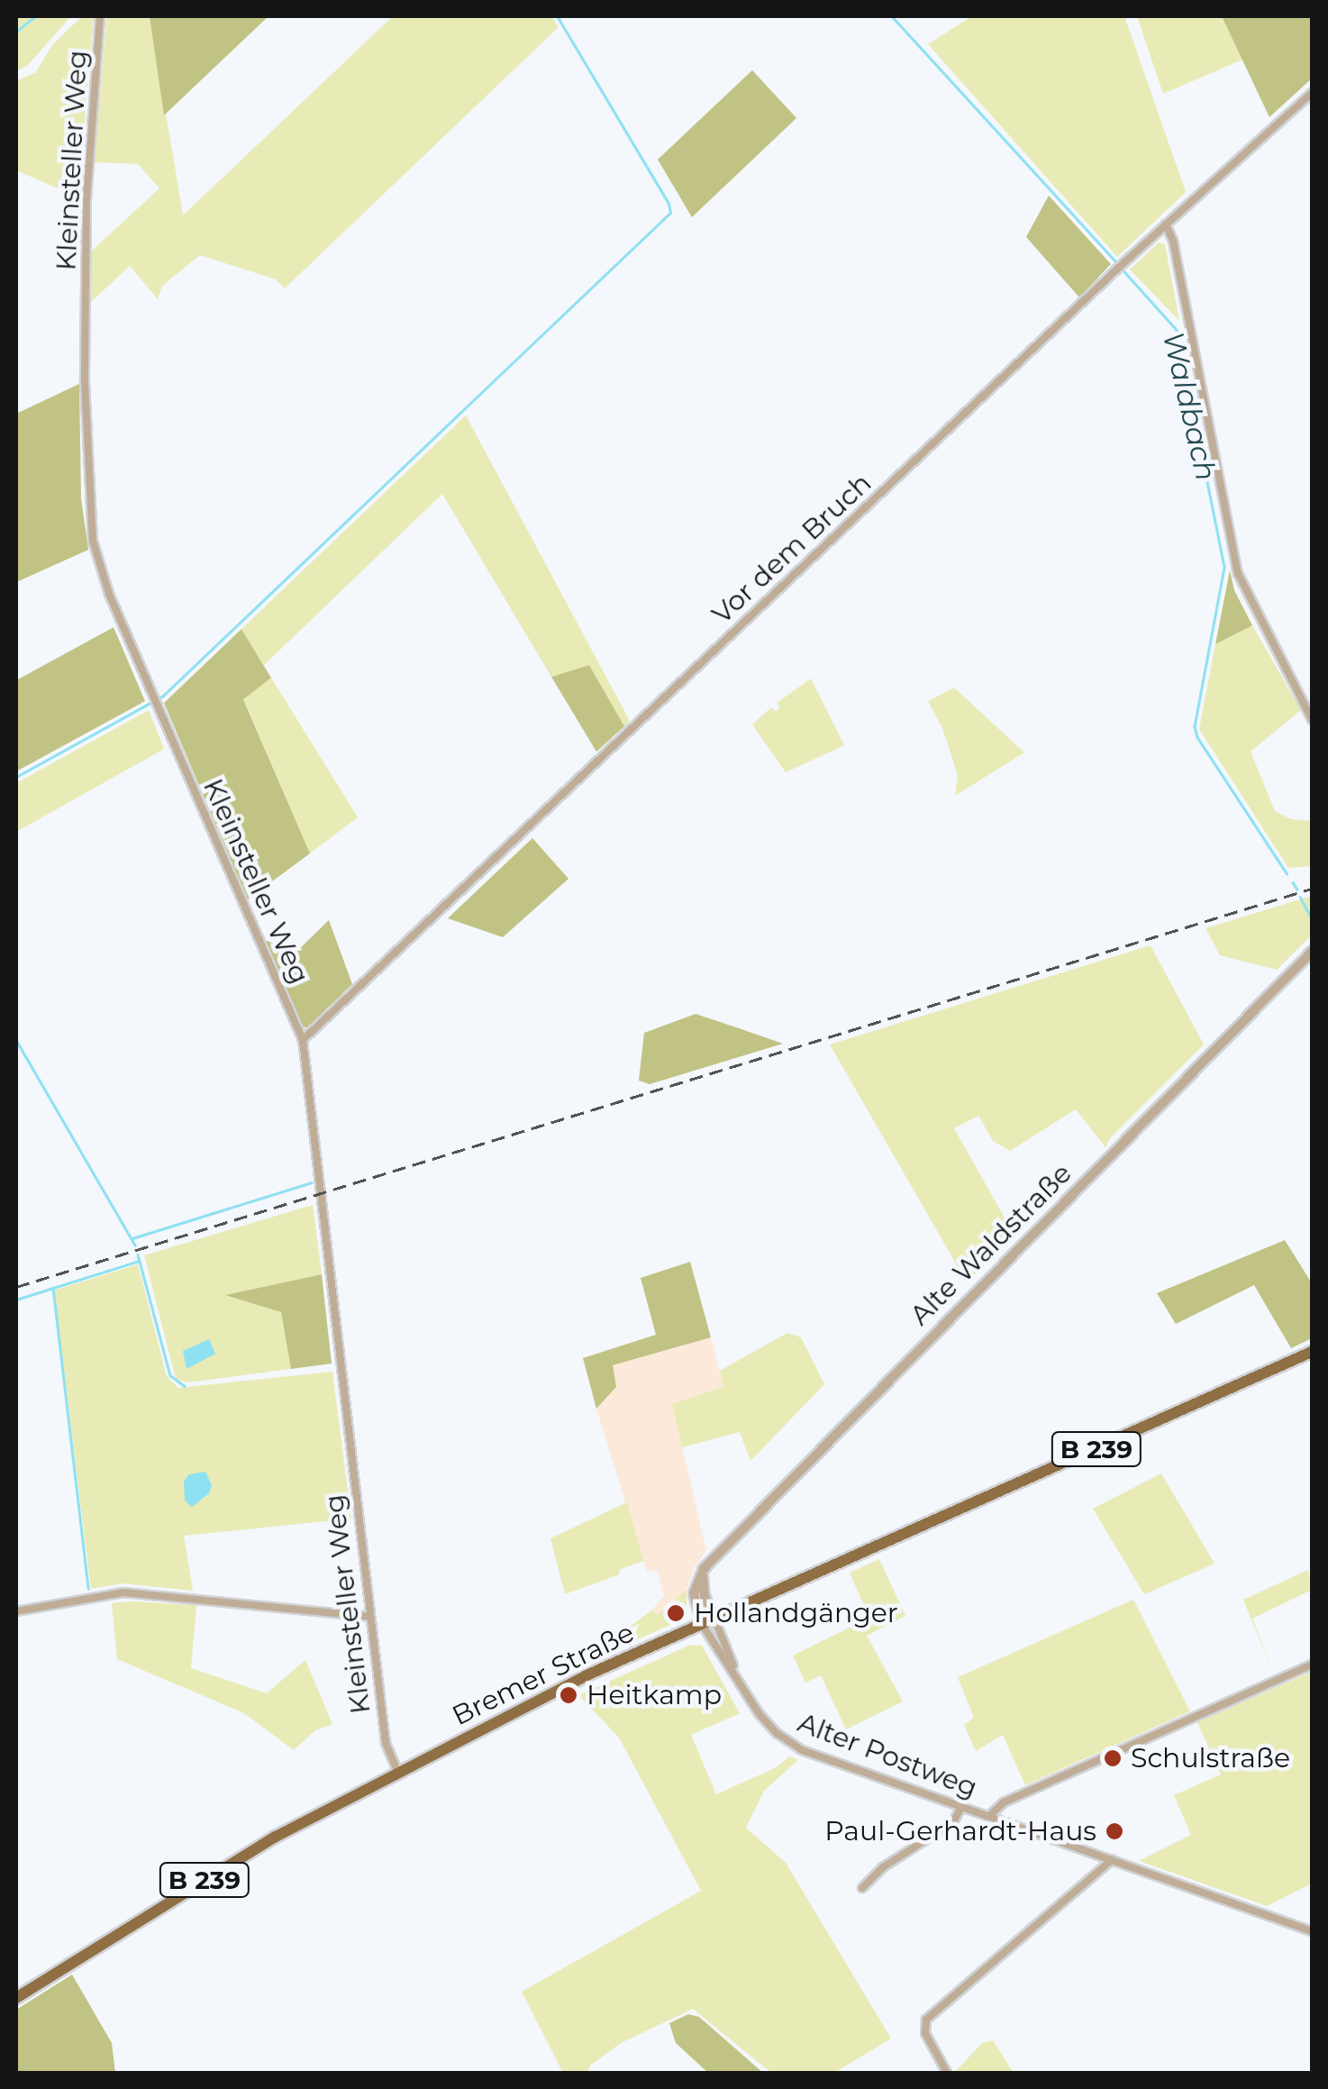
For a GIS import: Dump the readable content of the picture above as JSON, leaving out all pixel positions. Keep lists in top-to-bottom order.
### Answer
{
  "streets": {
    "main road": ["B 239", "Bremer Straße"],
    "street": [
      "Kleinsteller Weg",
      "Vor dem Bruch",
      "Alte Waldstraße",
      "Alter Postweg"
    ]
  },
  "crossings": [
    ["Kleinsteller Weg", "Vor dem Bruch"],
    ["Kleinsteller Weg", "Bremer Straße"],
    ["Alte Waldstraße", "Bremer Straße"],
    ["Alte Waldstraße", "Alter Postweg"],
    ["Bremer Straße", "Alter Postweg"]
  ],
  "water": ["Waldbach"],
  "places": [
    "Hollandgänger",
    "Heitkamp",
    "Schulstraße",
    "Paul-Gerhardt-Haus"
  ]
}
